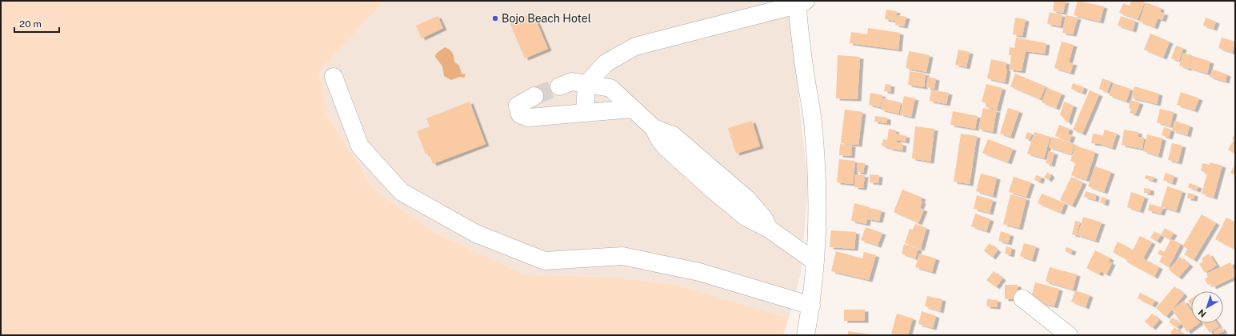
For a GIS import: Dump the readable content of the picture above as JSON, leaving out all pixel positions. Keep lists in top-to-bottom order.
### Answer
{
  "places": ["Bojo Beach Hotel"],
  "scale_bar": "20 m",
  "north": "bottom left"
}
